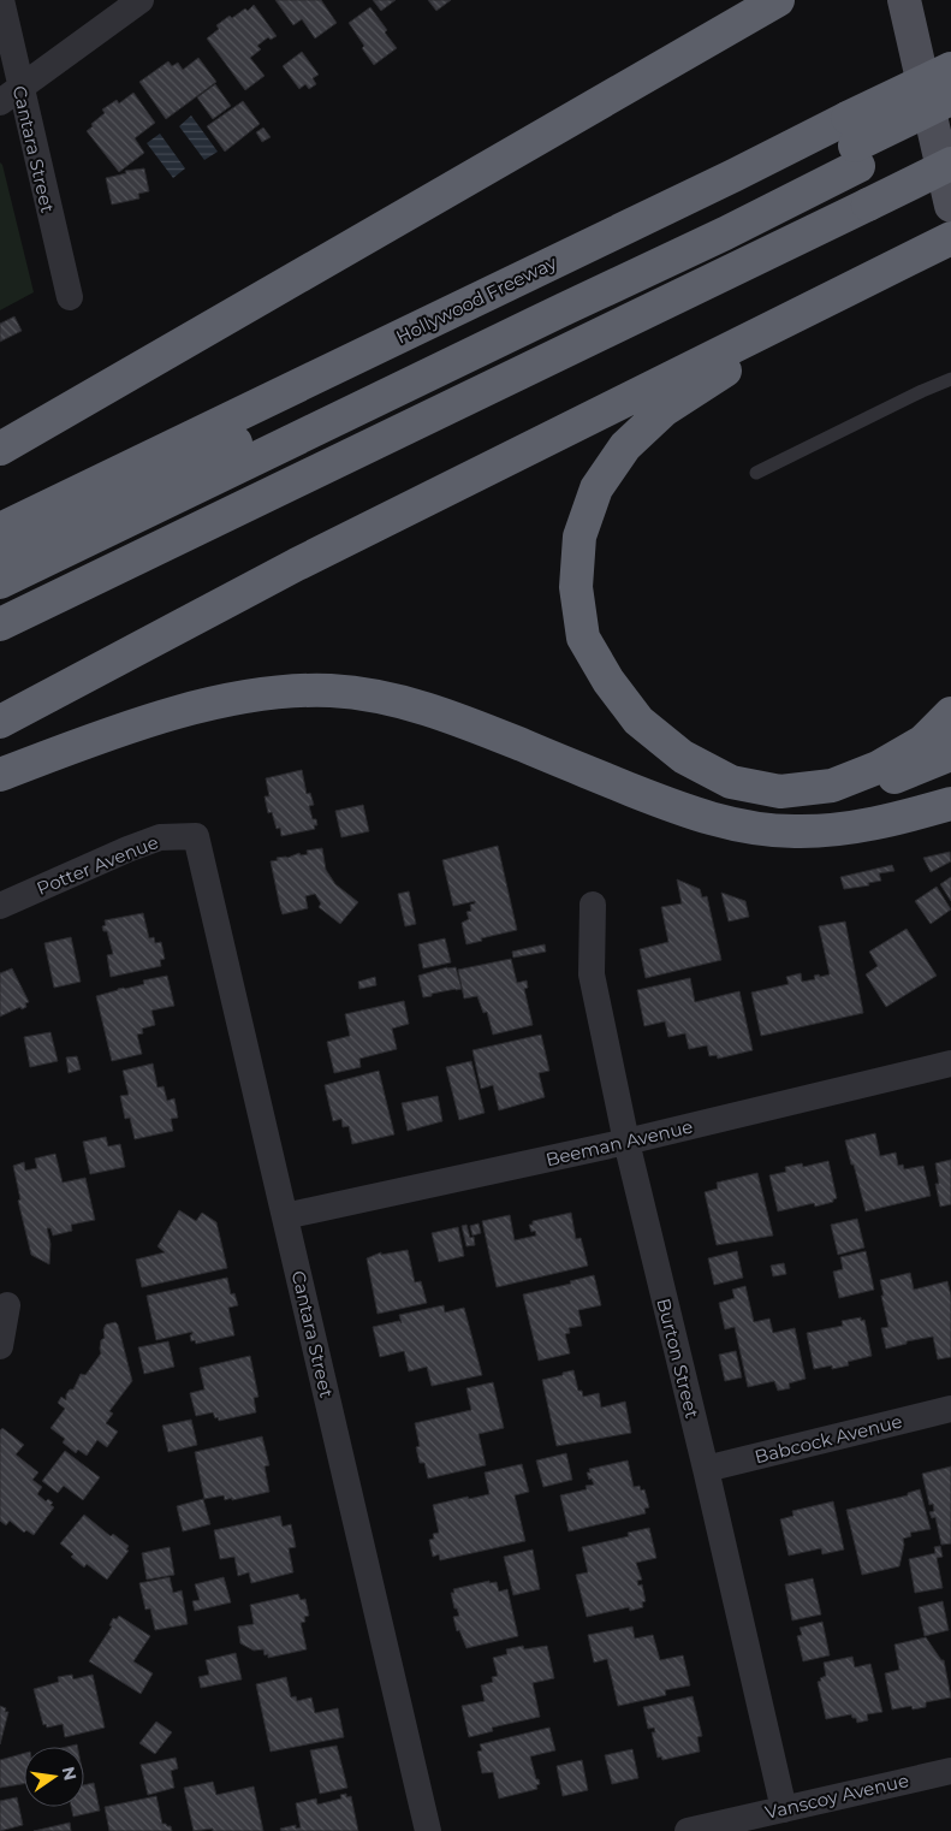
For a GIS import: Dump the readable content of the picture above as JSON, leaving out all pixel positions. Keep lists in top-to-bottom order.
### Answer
{
  "streets": {
    "highway": ["Hollywood Freeway"],
    "street": [
      "Cantara Street",
      "Potter Avenue",
      "Beeman Avenue",
      "Burton Street",
      "Babcock Avenue",
      "Vanscoy Avenue"
    ]
  },
  "crossings": [
    ["Cantara Street", "Potter Avenue"],
    ["Cantara Street", "Beeman Avenue"],
    ["Beeman Avenue", "Burton Street"],
    ["Burton Street", "Babcock Avenue"],
    ["Burton Street", "Vanscoy Avenue"]
  ],
  "north": "right"
}
